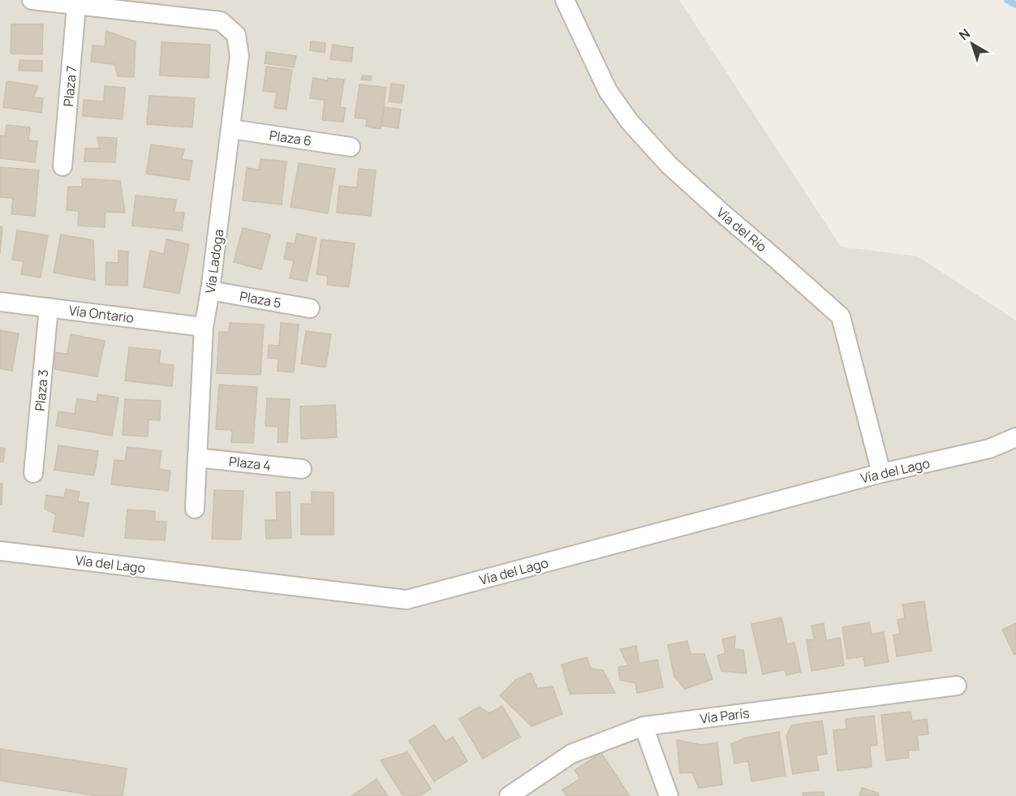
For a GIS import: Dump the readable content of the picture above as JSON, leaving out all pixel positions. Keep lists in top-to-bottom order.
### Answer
{
  "streets": {
    "street": [
      "Plaza 7",
      "Plaza 6",
      "Vía del Río",
      "Vía Ladoga",
      "Plaza 5",
      "Vía Ontario",
      "Plaza 3",
      "Plaza 4",
      "Vía del Lago",
      "Vía París"
    ]
  },
  "crossings": [
    ["Plaza 7", "Vía Ladoga"],
    ["Plaza 6", "Vía Ladoga"],
    ["Vía del Río", "Vía del Lago"],
    ["Vía Ladoga", "Plaza 5"],
    ["Vía Ladoga", "Vía Ontario"],
    ["Vía Ladoga", "Plaza 4"],
    ["Vía Ontario", "Plaza 3"]
  ],
  "north": "top left"
}
